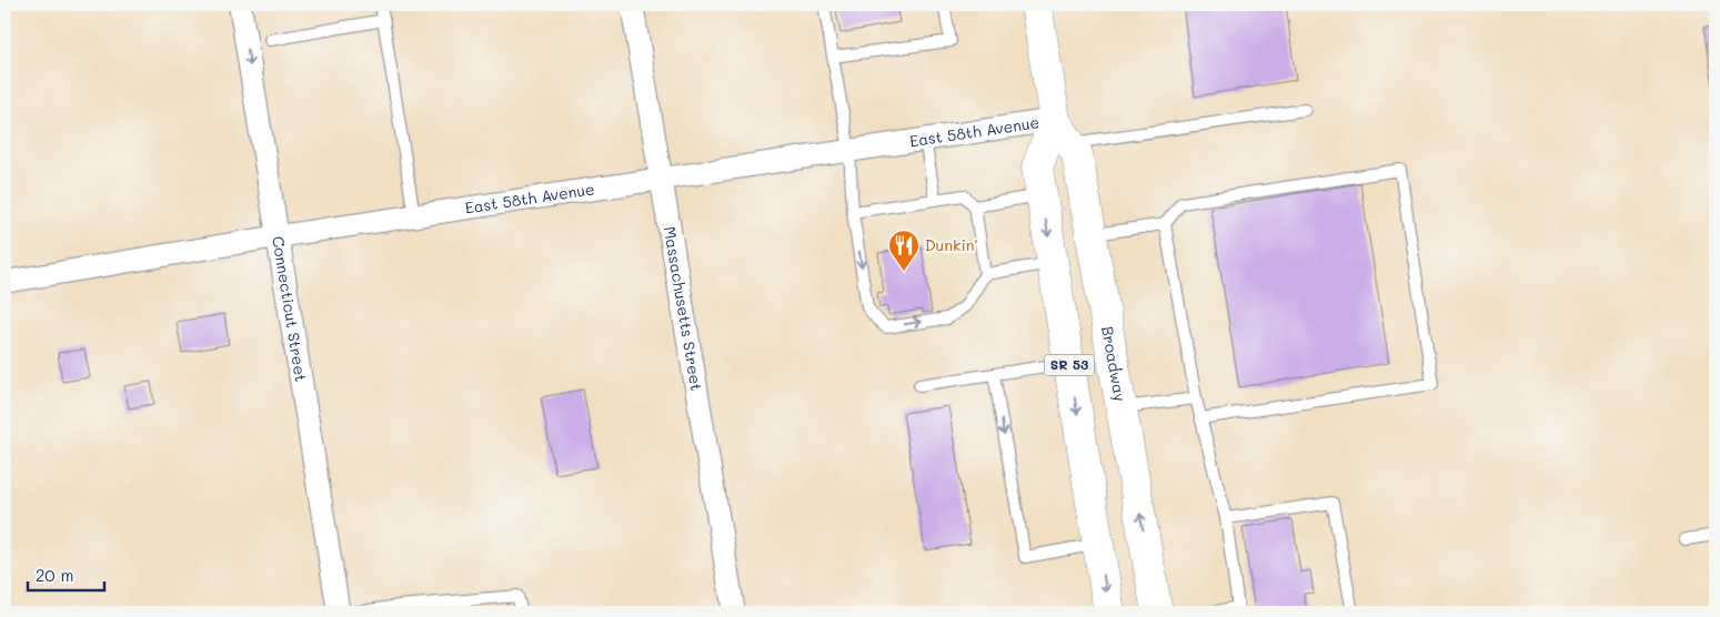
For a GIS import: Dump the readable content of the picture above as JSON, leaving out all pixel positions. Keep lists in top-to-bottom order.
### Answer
{
  "streets": {
    "main road": ["Broadway", "SR 53"],
    "street": ["East 58th Avenue", "Connecticut Street", "Massachusetts Street"]
  },
  "crossings": [
    ["East 58th Avenue", "Connecticut Street"],
    ["East 58th Avenue", "Massachusetts Street"],
    ["East 58th Avenue", "Broadway"]
  ],
  "one_way": ["Connecticut Street"],
  "places": {
    "restaurant": ["Dunkin'"]
  },
  "scale_bar": "20 m"
}
